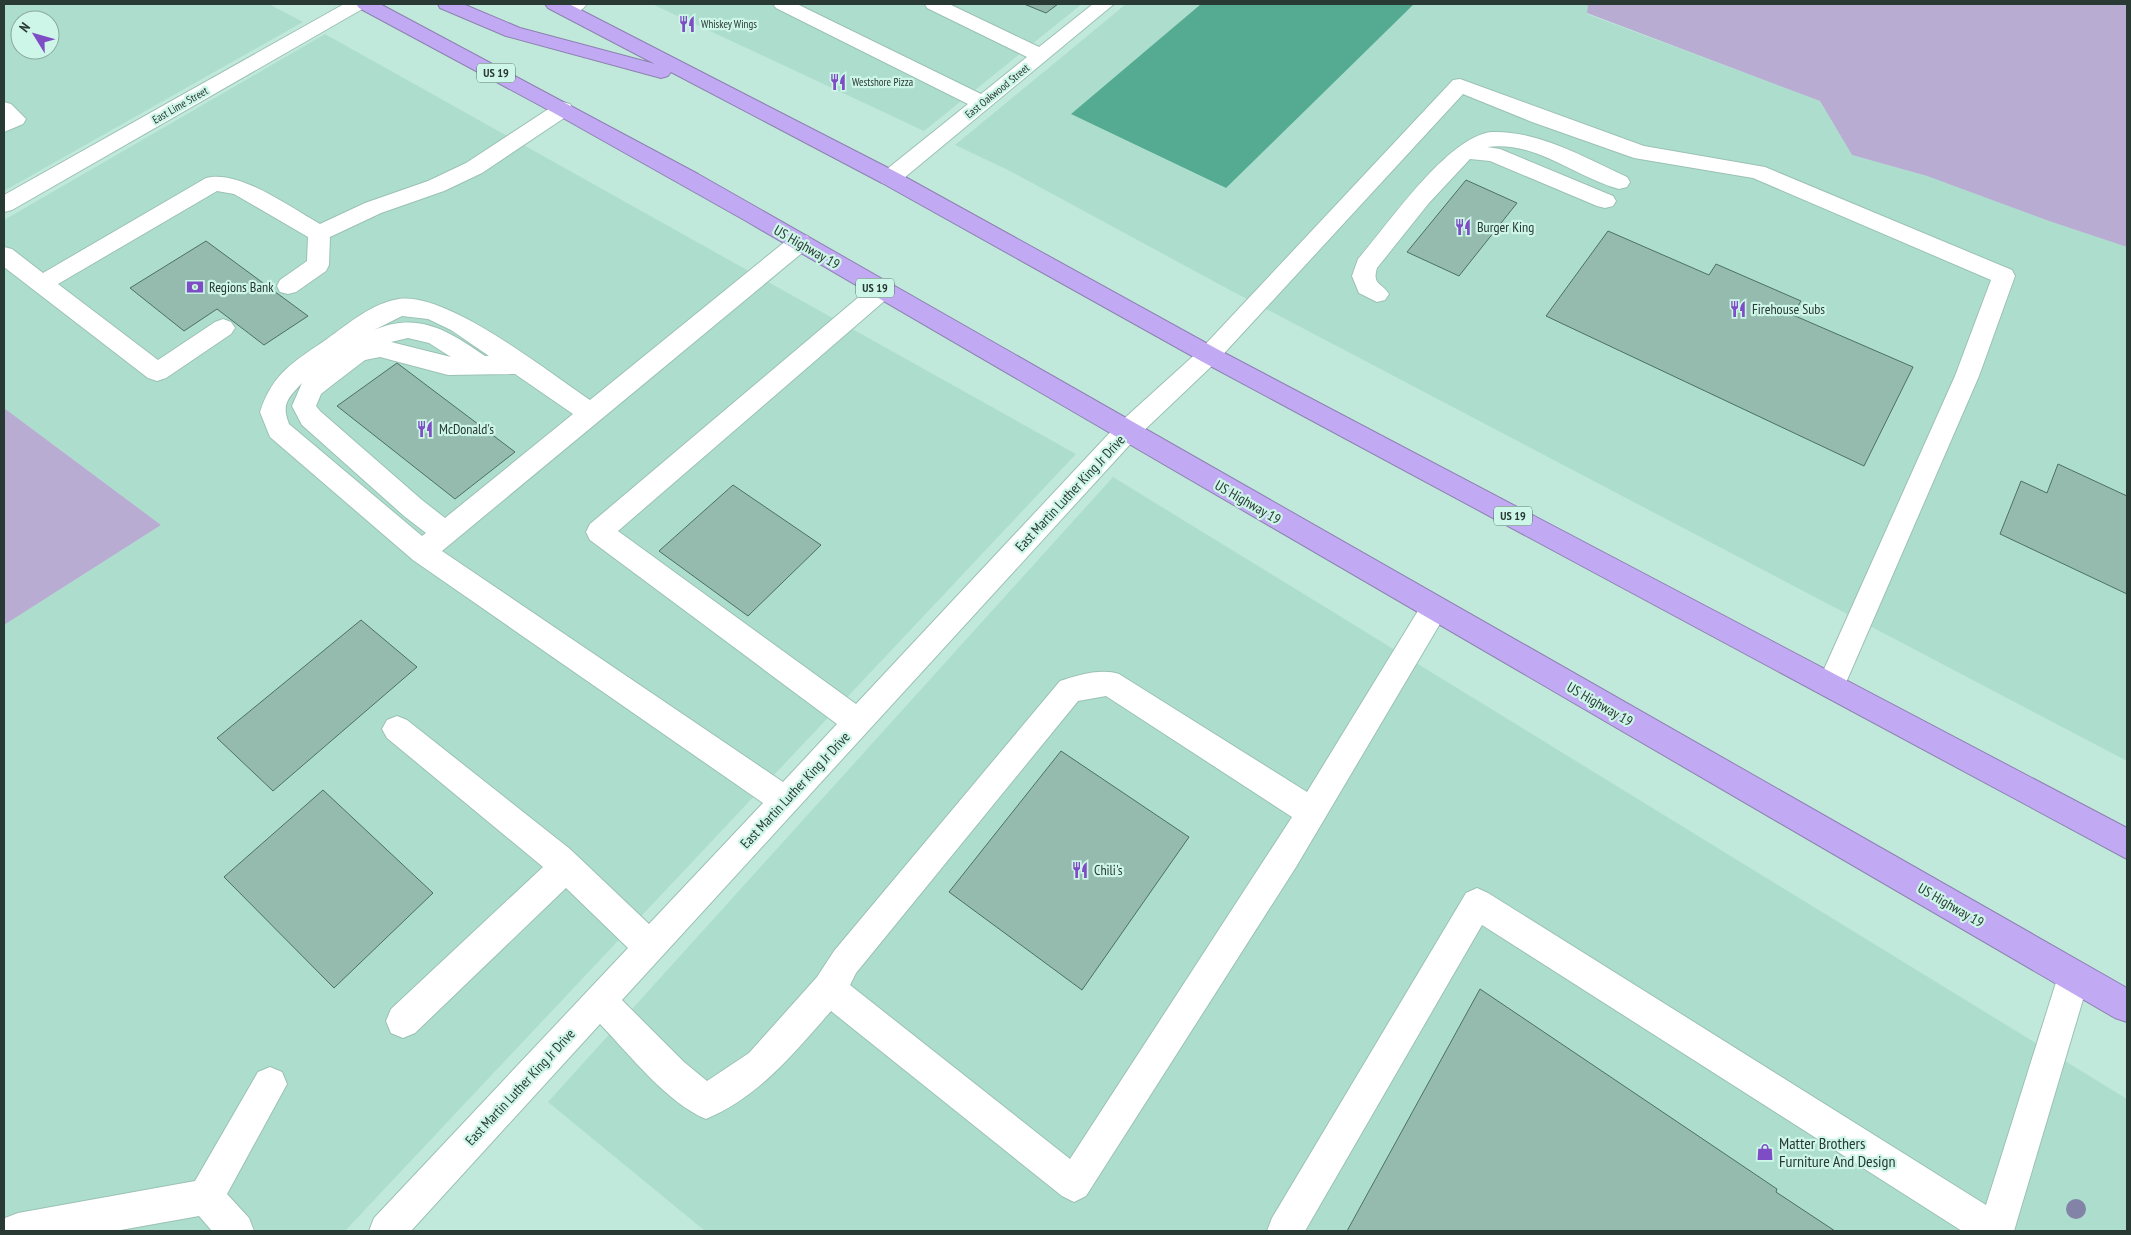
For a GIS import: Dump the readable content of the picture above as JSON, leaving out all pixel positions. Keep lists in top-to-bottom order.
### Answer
{
  "streets": {
    "highway": ["US 19", "US Highway 19"],
    "street": ["East Oakwood Street", "East Lime Street", "East Martin Luther King Jr Drive"]
  },
  "crossings": [
    ["US 19", "East Oakwood Street"],
    ["US 19", "East Martin Luther King Jr Drive"],
    ["US Highway 19", "East Martin Luther King Jr Drive"]
  ],
  "places": {
    "restaurant": [
      "Whiskey Wings",
      "Westshore Pizza",
      "Burger King",
      "Firehouse Subs",
      "McDonald's",
      "Chili's"
    ],
    "bank": ["Regions Bank"],
    "shop": ["Matter Brothers Furniture And Design"]
  },
  "north": "top left"
}
